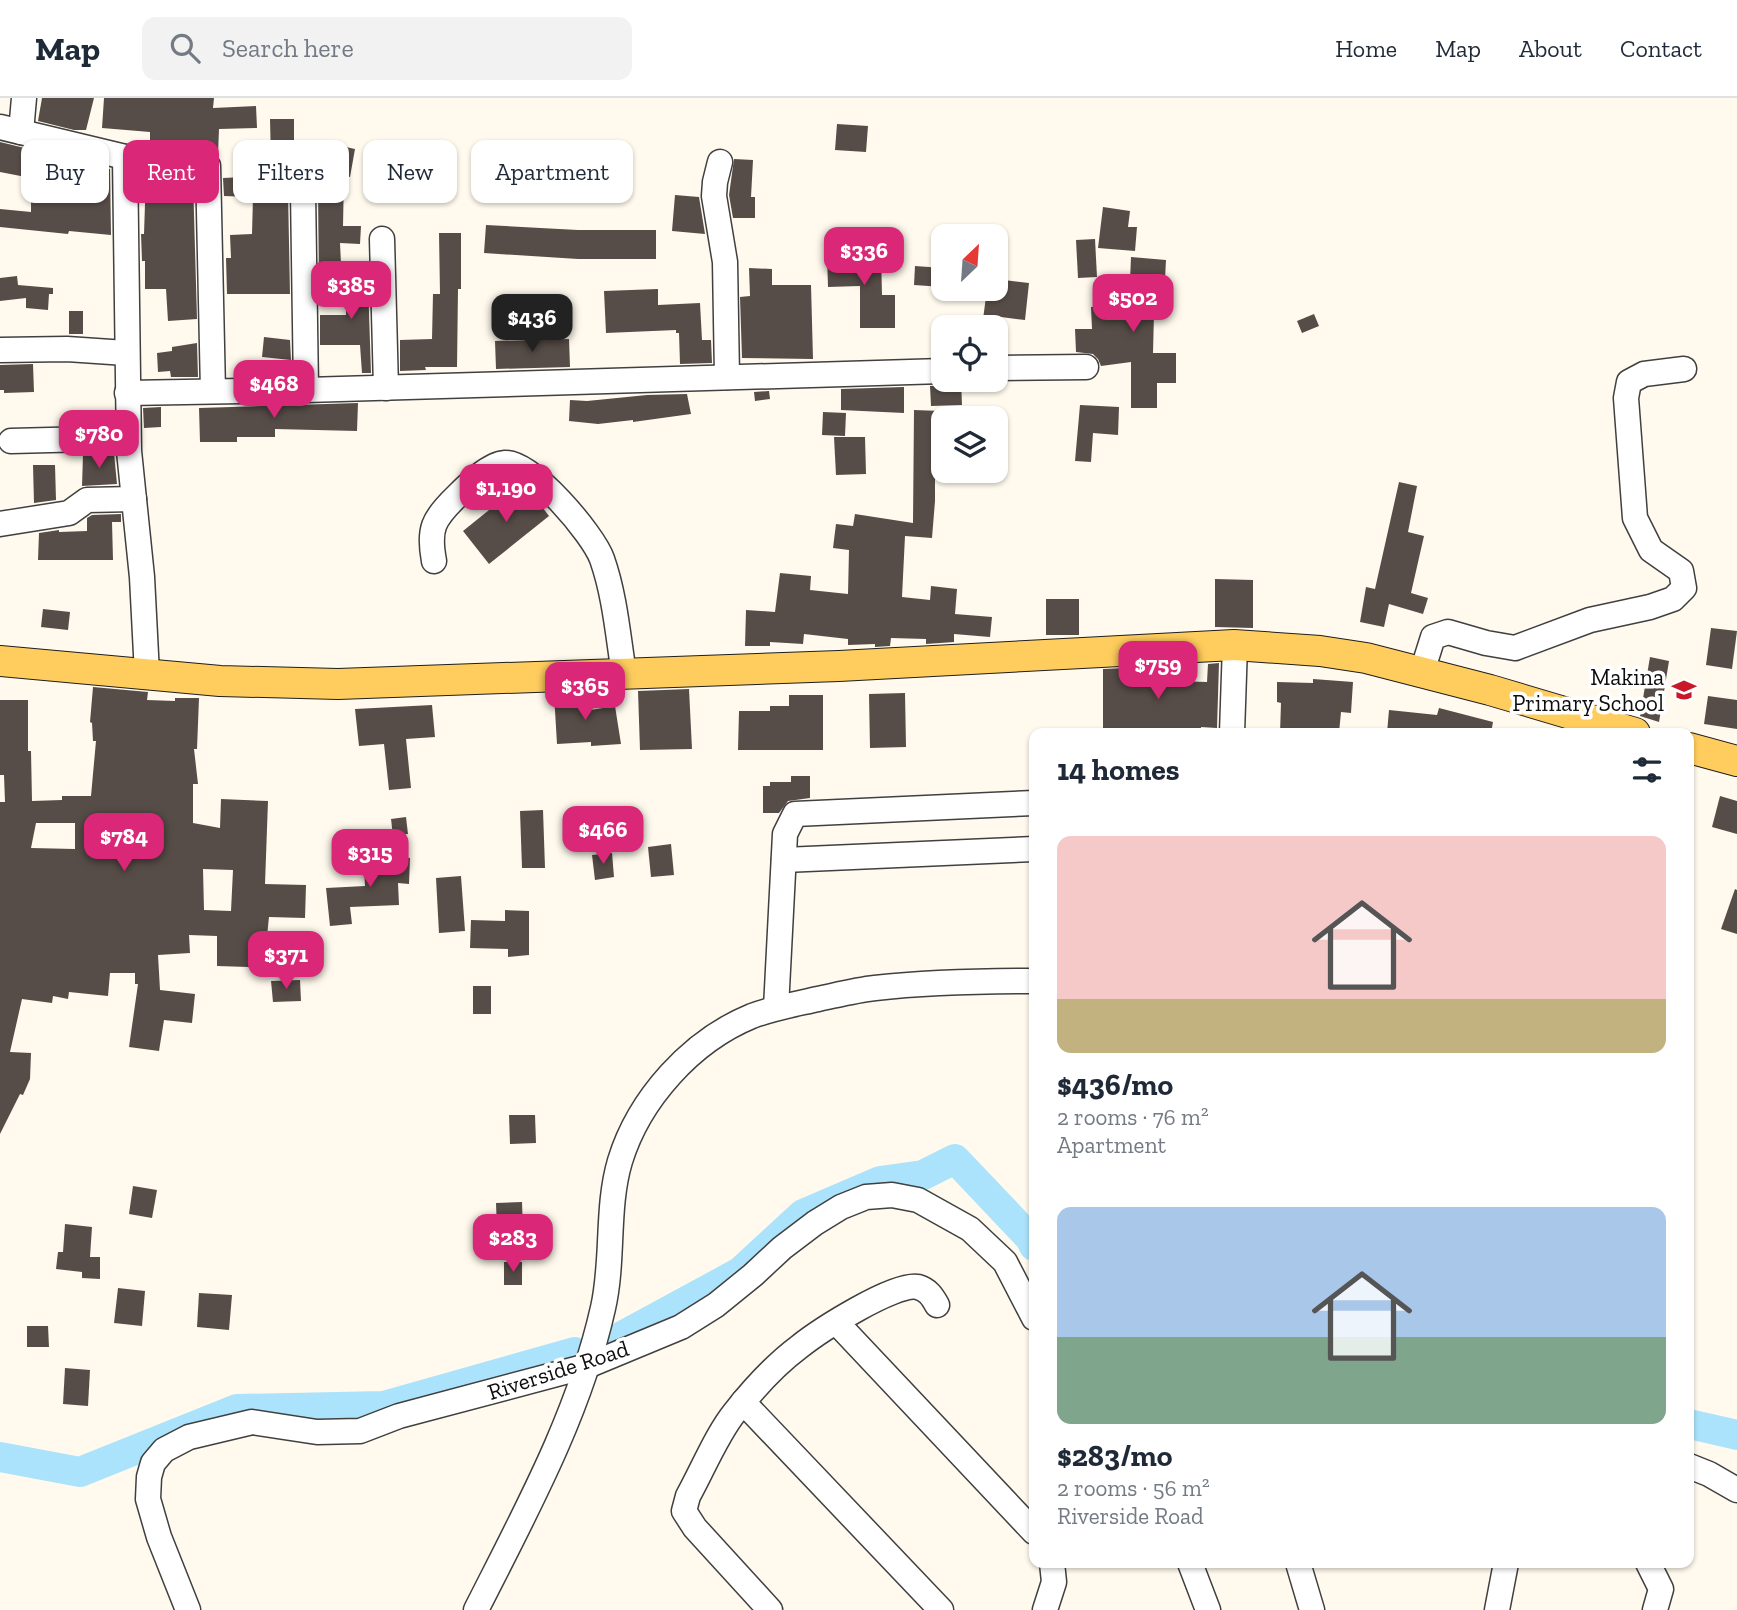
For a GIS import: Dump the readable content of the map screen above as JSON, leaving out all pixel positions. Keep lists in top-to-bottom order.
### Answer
{
  "streets": {
    "street": ["Riverside Road"]
  },
  "places": {
    "school or university": ["Makina Primary School"]
  },
  "north": "top right",
  "page": {
    "header": "Map",
    "search": "Search here",
    "nav": [
      "Home",
      "Map",
      "About",
      "Contact"
    ],
    "chip": [
      "Buy",
      "Rent",
      "Filters",
      "New",
      "Apartment"
    ],
    "price": [
      "$336",
      "$385",
      "$502",
      "$436",
      "$468",
      "$780",
      "$1,190",
      "$759",
      "$365",
      "$466",
      "$784",
      "$315",
      "$371",
      "$283"
    ],
    "heading": "14 homes",
    "list": [
      {
        "name": "$436/mo",
        "note": "2 rooms · 76 m² · Apartment"
      },
      {
        "name": "$283/mo",
        "note": "2 rooms · 56 m² · Riverside Road"
      }
    ]
  }
}
